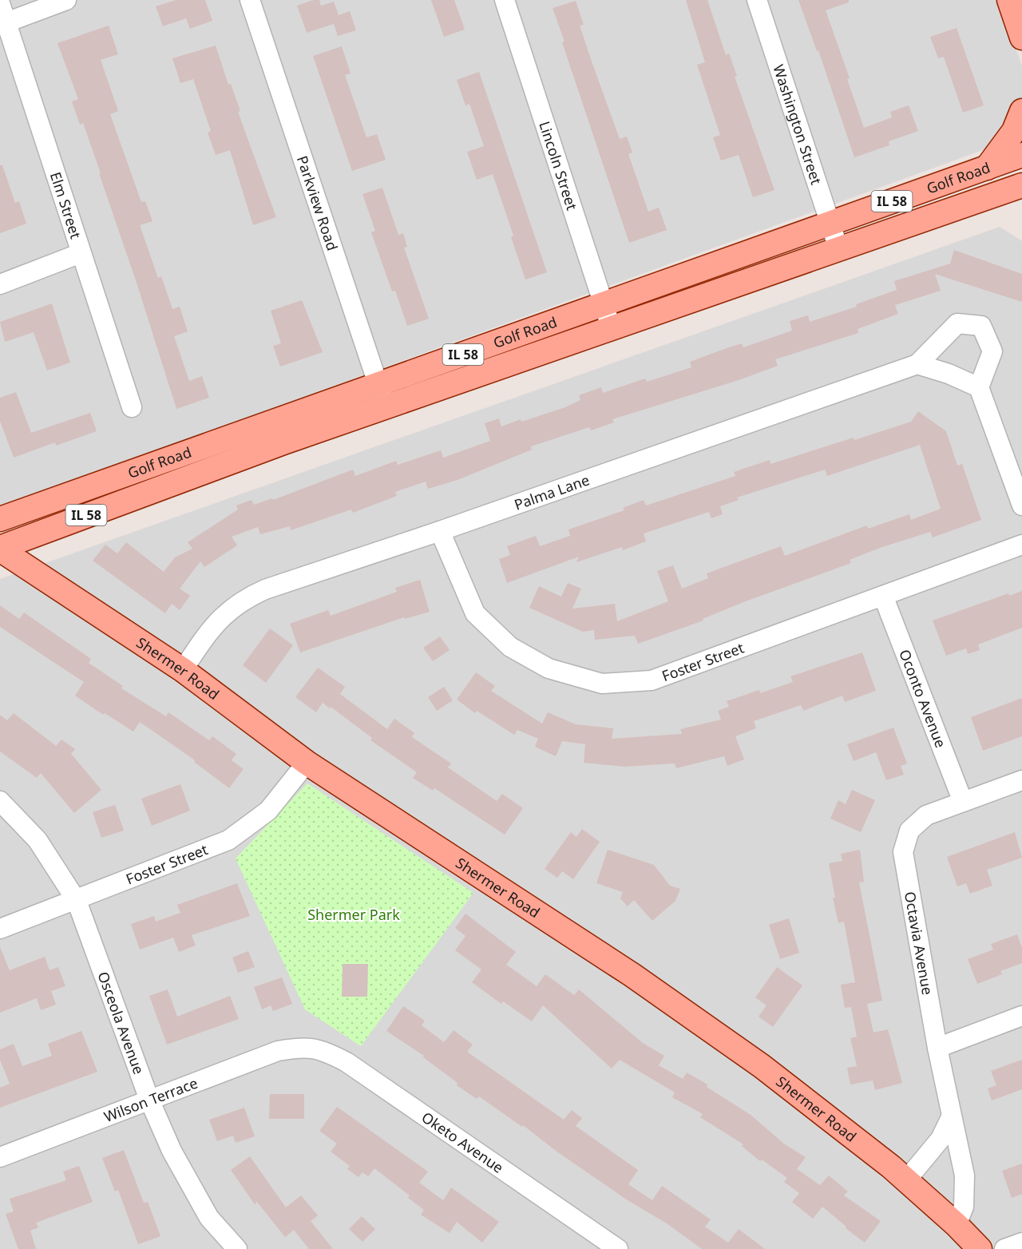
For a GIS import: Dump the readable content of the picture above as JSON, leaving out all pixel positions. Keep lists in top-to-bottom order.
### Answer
{
  "streets": {
    "main road": ["Golf Road", "IL 58", "Shermer Road"],
    "street": [
      "Washington Street",
      "Lincoln Street",
      "Parkview Road",
      "Elm Street",
      "Palma Lane",
      "Foster Street",
      "Oconto Avenue",
      "Octavia Avenue",
      "Osceola Avenue",
      "Wilson Terrace",
      "Oketo Avenue"
    ]
  },
  "crossings": [
    ["Washington Street", "Golf Road"],
    ["Lincoln Street", "Golf Road"],
    ["Golf Road", "Parkview Road"],
    ["Golf Road", "Shermer Road"],
    ["Palma Lane", "Foster Street"],
    ["Palma Lane", "Shermer Road"],
    ["Foster Street", "Shermer Road"],
    ["Foster Street", "Oconto Avenue"],
    ["Foster Street", "Osceola Avenue"],
    ["Shermer Road", "Octavia Avenue"],
    ["Oconto Avenue", "Octavia Avenue"],
    ["Osceola Avenue", "Wilson Terrace"],
    ["Wilson Terrace", "Oketo Avenue"]
  ],
  "parks": ["Shermer Park"]
}
